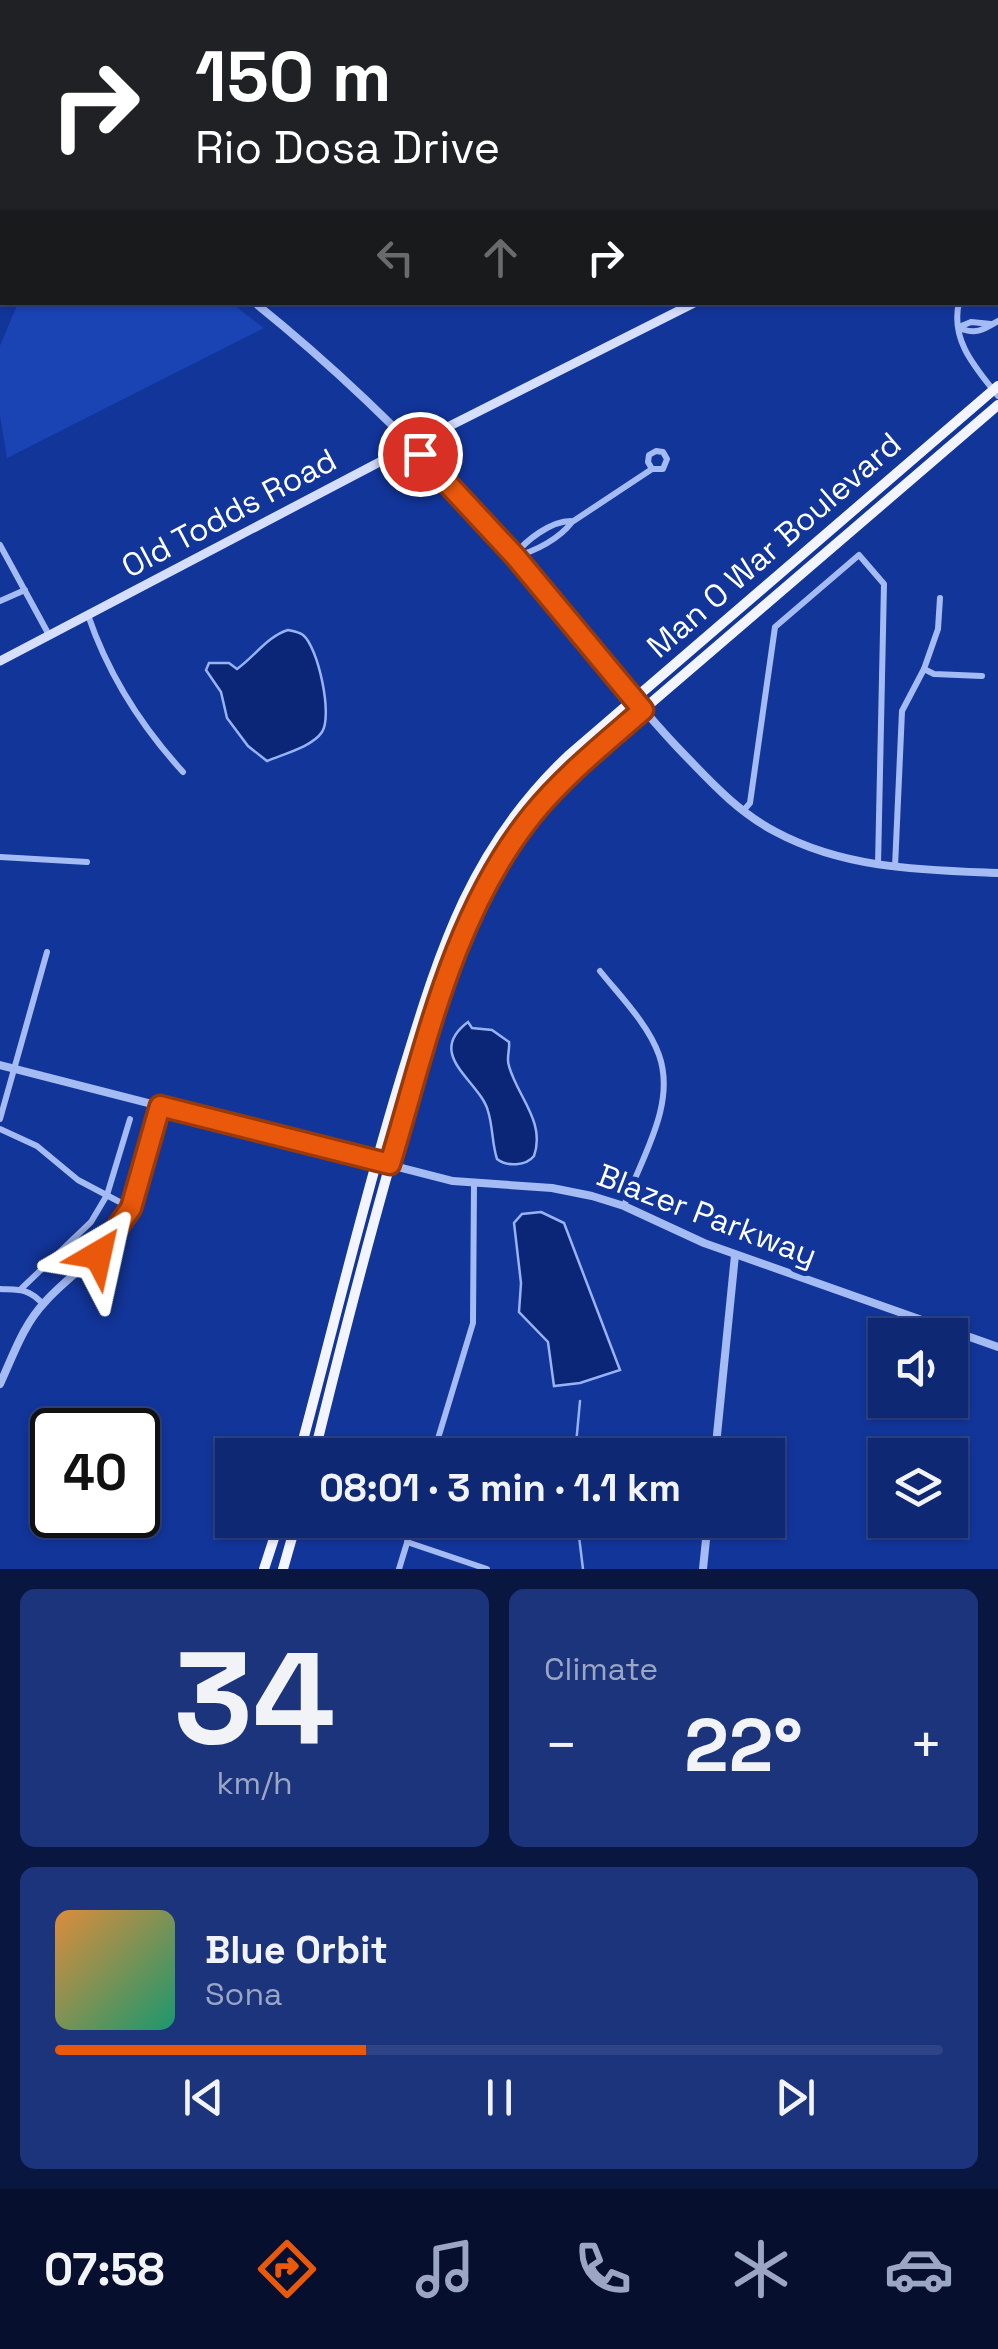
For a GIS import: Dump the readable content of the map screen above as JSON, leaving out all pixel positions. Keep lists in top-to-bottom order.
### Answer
{
  "streets": {
    "main road": ["Old Todds Road", "Man O War Boulevard"],
    "street": ["Blazer Parkway"]
  },
  "crossings": [
    ["Man O War Boulevard", "Blazer Parkway"]
  ],
  "page": {
    "turn": ["150 m", "Rio Dosa Drive"],
    "limit": "40",
    "trip": "08:01 · 3 min · 1.1 km",
    "tile": [
      ["34", "km/h"],
      "Climate"
    ],
    "heat": ["−", "22°", "+"],
    "song": ["Blue Orbit", "Sona"],
    "tabs": "07:58"
  }
}
